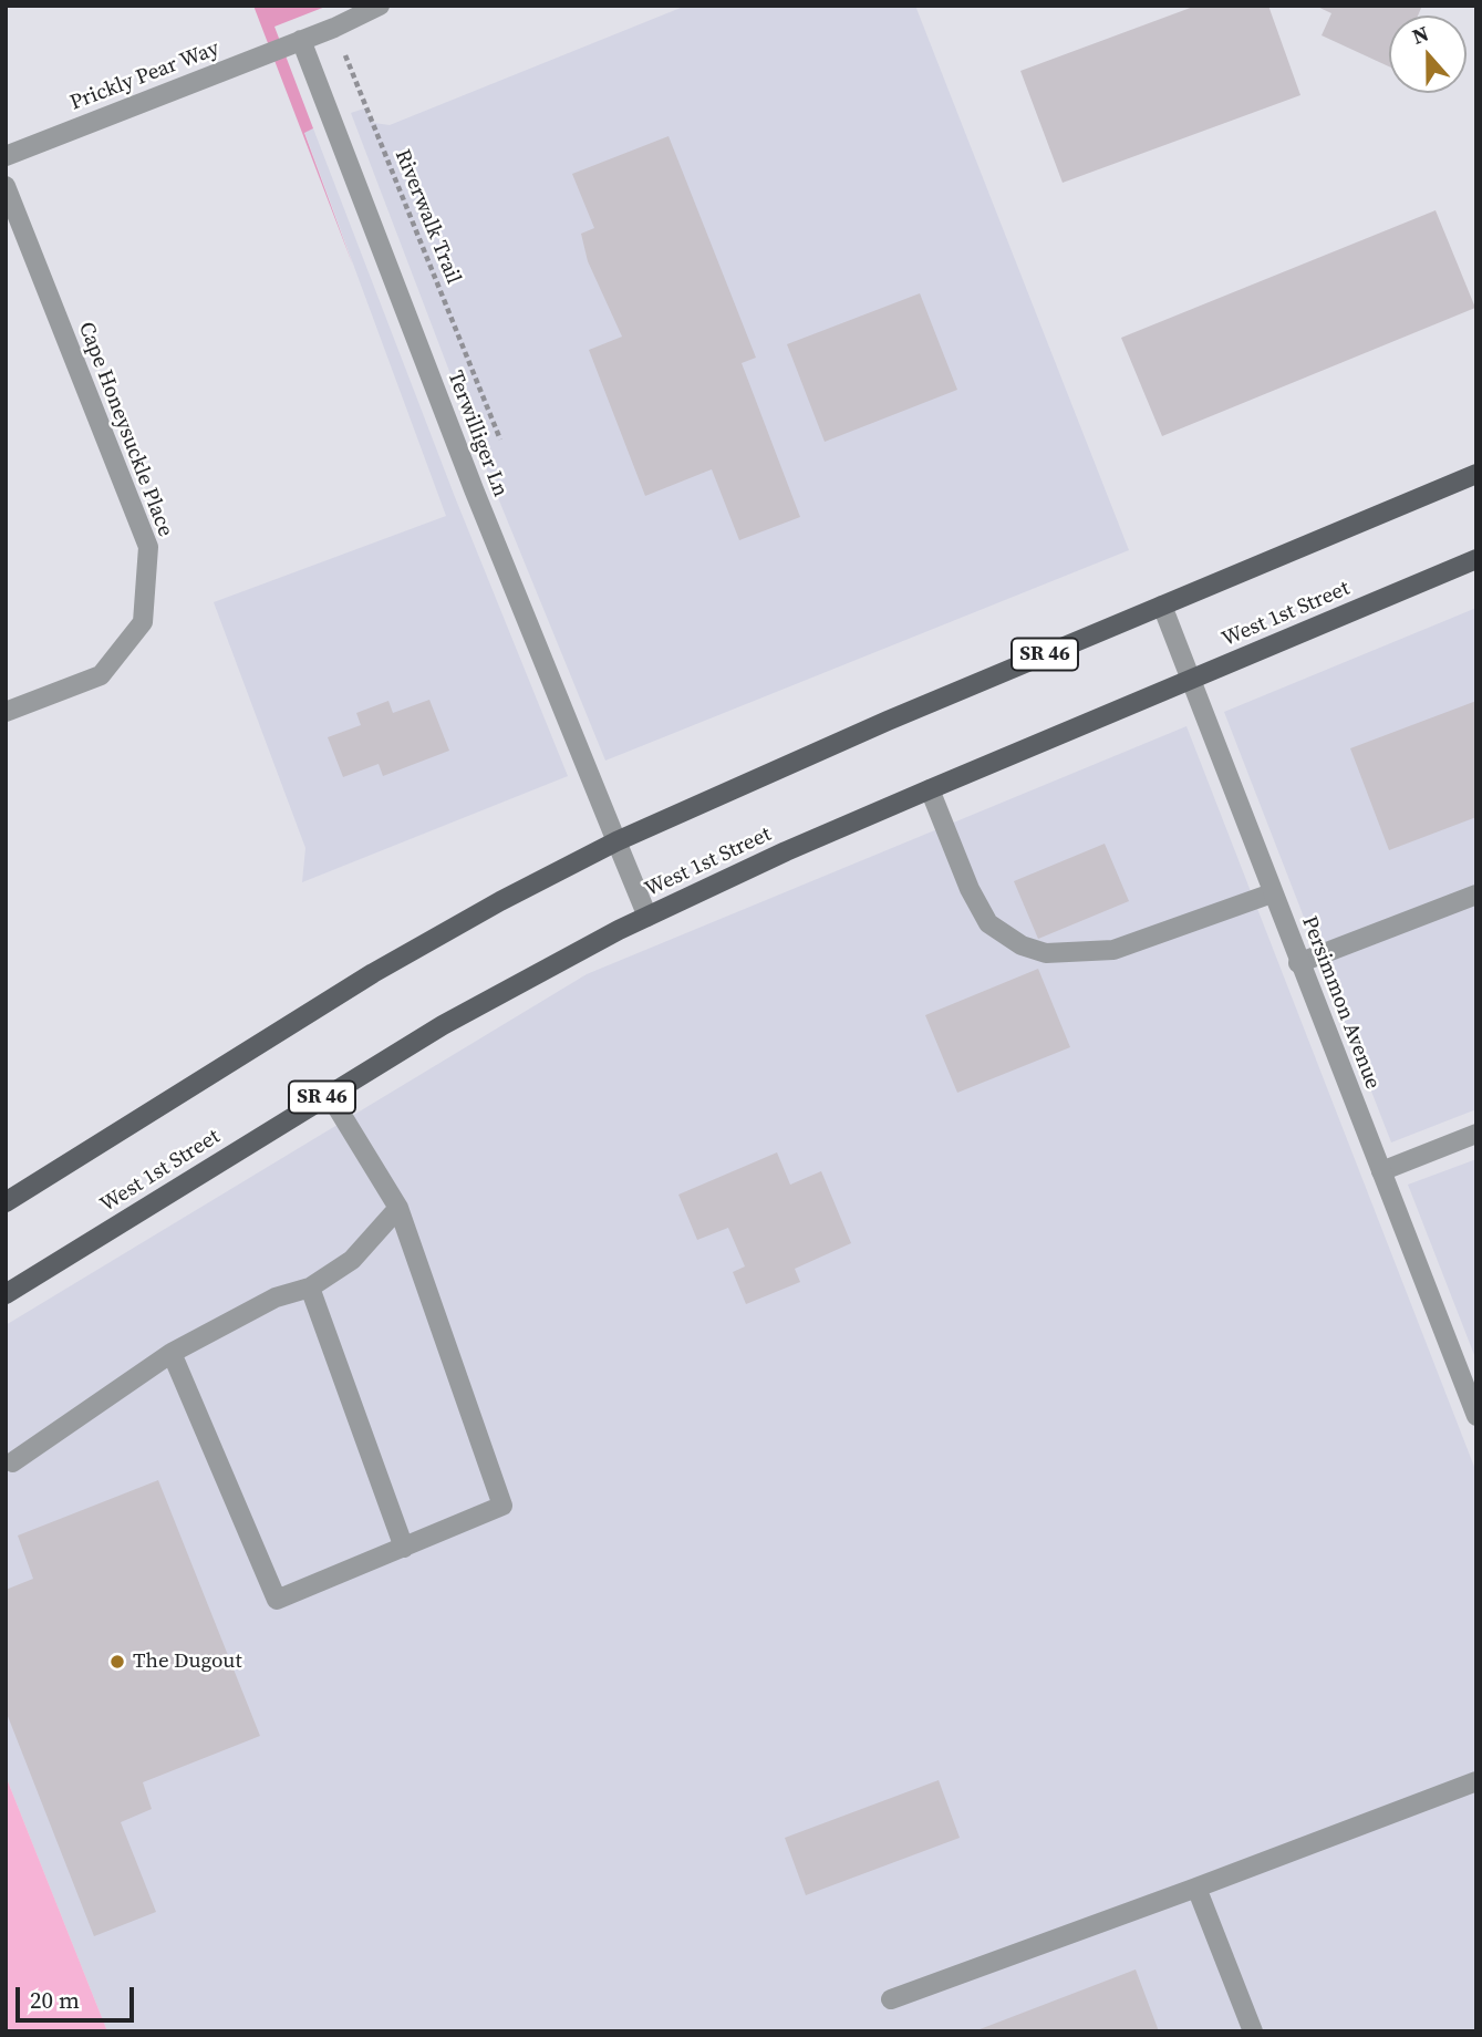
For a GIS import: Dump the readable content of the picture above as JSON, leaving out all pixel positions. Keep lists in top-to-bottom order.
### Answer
{
  "streets": {
    "main road": ["West 1st Street", "SR 46"],
    "street": [
      "Prickly Pear Way",
      "Cape Honeysuckle Place",
      "Terwilliger Ln",
      "Persimmon Avenue"
    ],
    "path": ["Riverwalk Trail"]
  },
  "crossings": [
    ["Prickly Pear Way", "Riverwalk Trail"],
    ["Prickly Pear Way", "Terwilliger Ln"],
    ["Terwilliger Ln", "West 1st Street"],
    ["Terwilliger Ln", "SR 46"],
    ["West 1st Street", "Persimmon Avenue"],
    ["SR 46", "Persimmon Avenue"]
  ],
  "places": ["The Dugout"],
  "scale_bar": "20 m",
  "north": "top"
}
